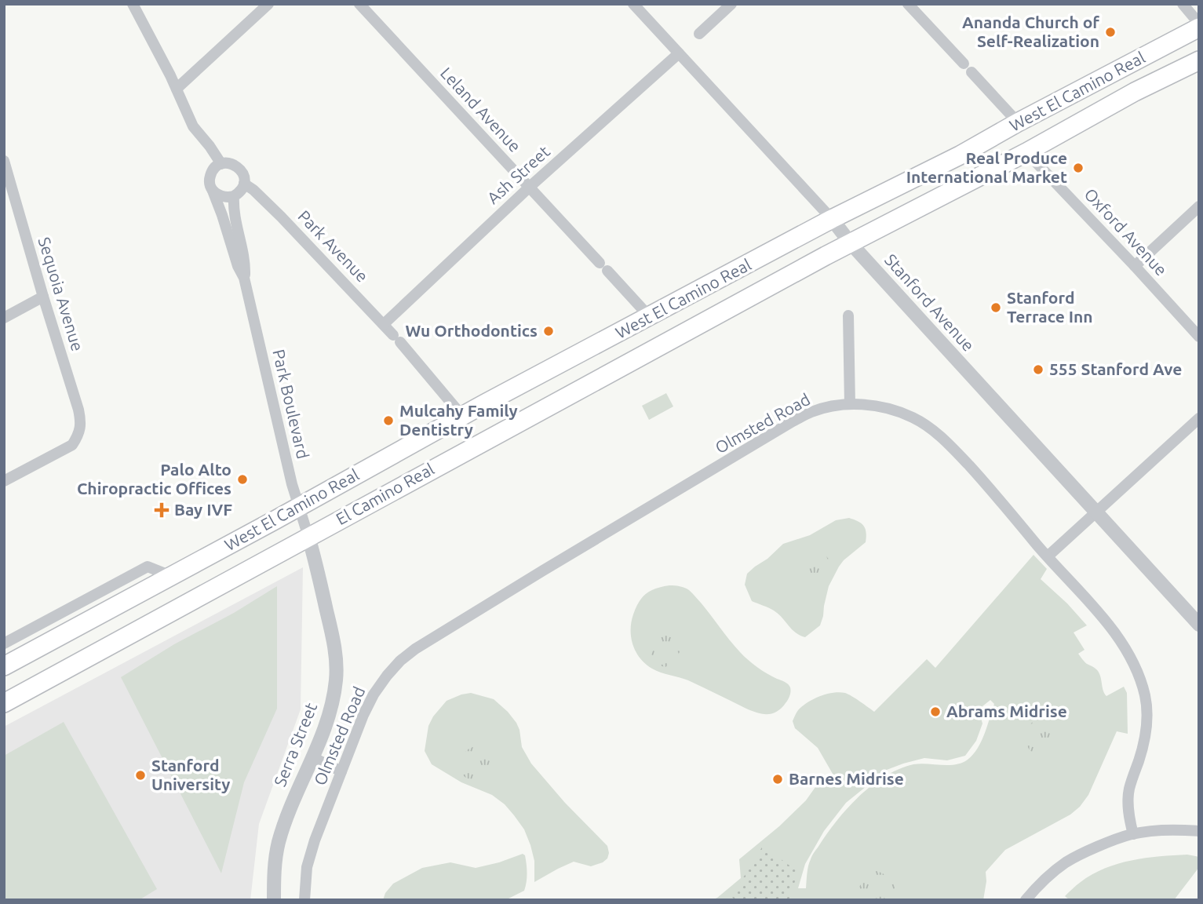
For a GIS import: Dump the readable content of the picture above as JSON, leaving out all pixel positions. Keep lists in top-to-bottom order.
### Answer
{
  "streets": {
    "main road": ["West El Camino Real", "El Camino Real"],
    "street": [
      "Leland Avenue",
      "Ash Street",
      "Oxford Avenue",
      "Park Avenue",
      "Sequoia Avenue",
      "Stanford Avenue",
      "Park Boulevard",
      "Olmsted Road",
      "Serra Street"
    ]
  },
  "crossings": [
    ["West El Camino Real", "Leland Avenue"],
    ["West El Camino Real", "Oxford Avenue"],
    ["West El Camino Real", "Park Avenue"],
    ["West El Camino Real", "Stanford Avenue"],
    ["West El Camino Real", "Park Boulevard"],
    ["West El Camino Real", "El Camino Real"],
    ["Leland Avenue", "Ash Street"],
    ["Ash Street", "Park Avenue"],
    ["Ash Street", "Stanford Avenue"],
    ["Park Avenue", "Park Boulevard"],
    ["Park Boulevard", "El Camino Real"],
    ["Park Boulevard", "Serra Street"],
    ["El Camino Real", "Serra Street"]
  ],
  "places": {
    "other": [
      "Ananda Church of Self-Realization",
      "Real Produce International Market",
      "Stanford Terrace Inn",
      "Wu Orthodontics",
      "555 Stanford Ave",
      "Mulcahy Family Dentistry",
      "Palo Alto Chiropractic Offices",
      "Abrams Midrise",
      "Stanford University",
      "Barnes Midrise"
    ],
    "health": ["Bay IVF"]
  }
}
